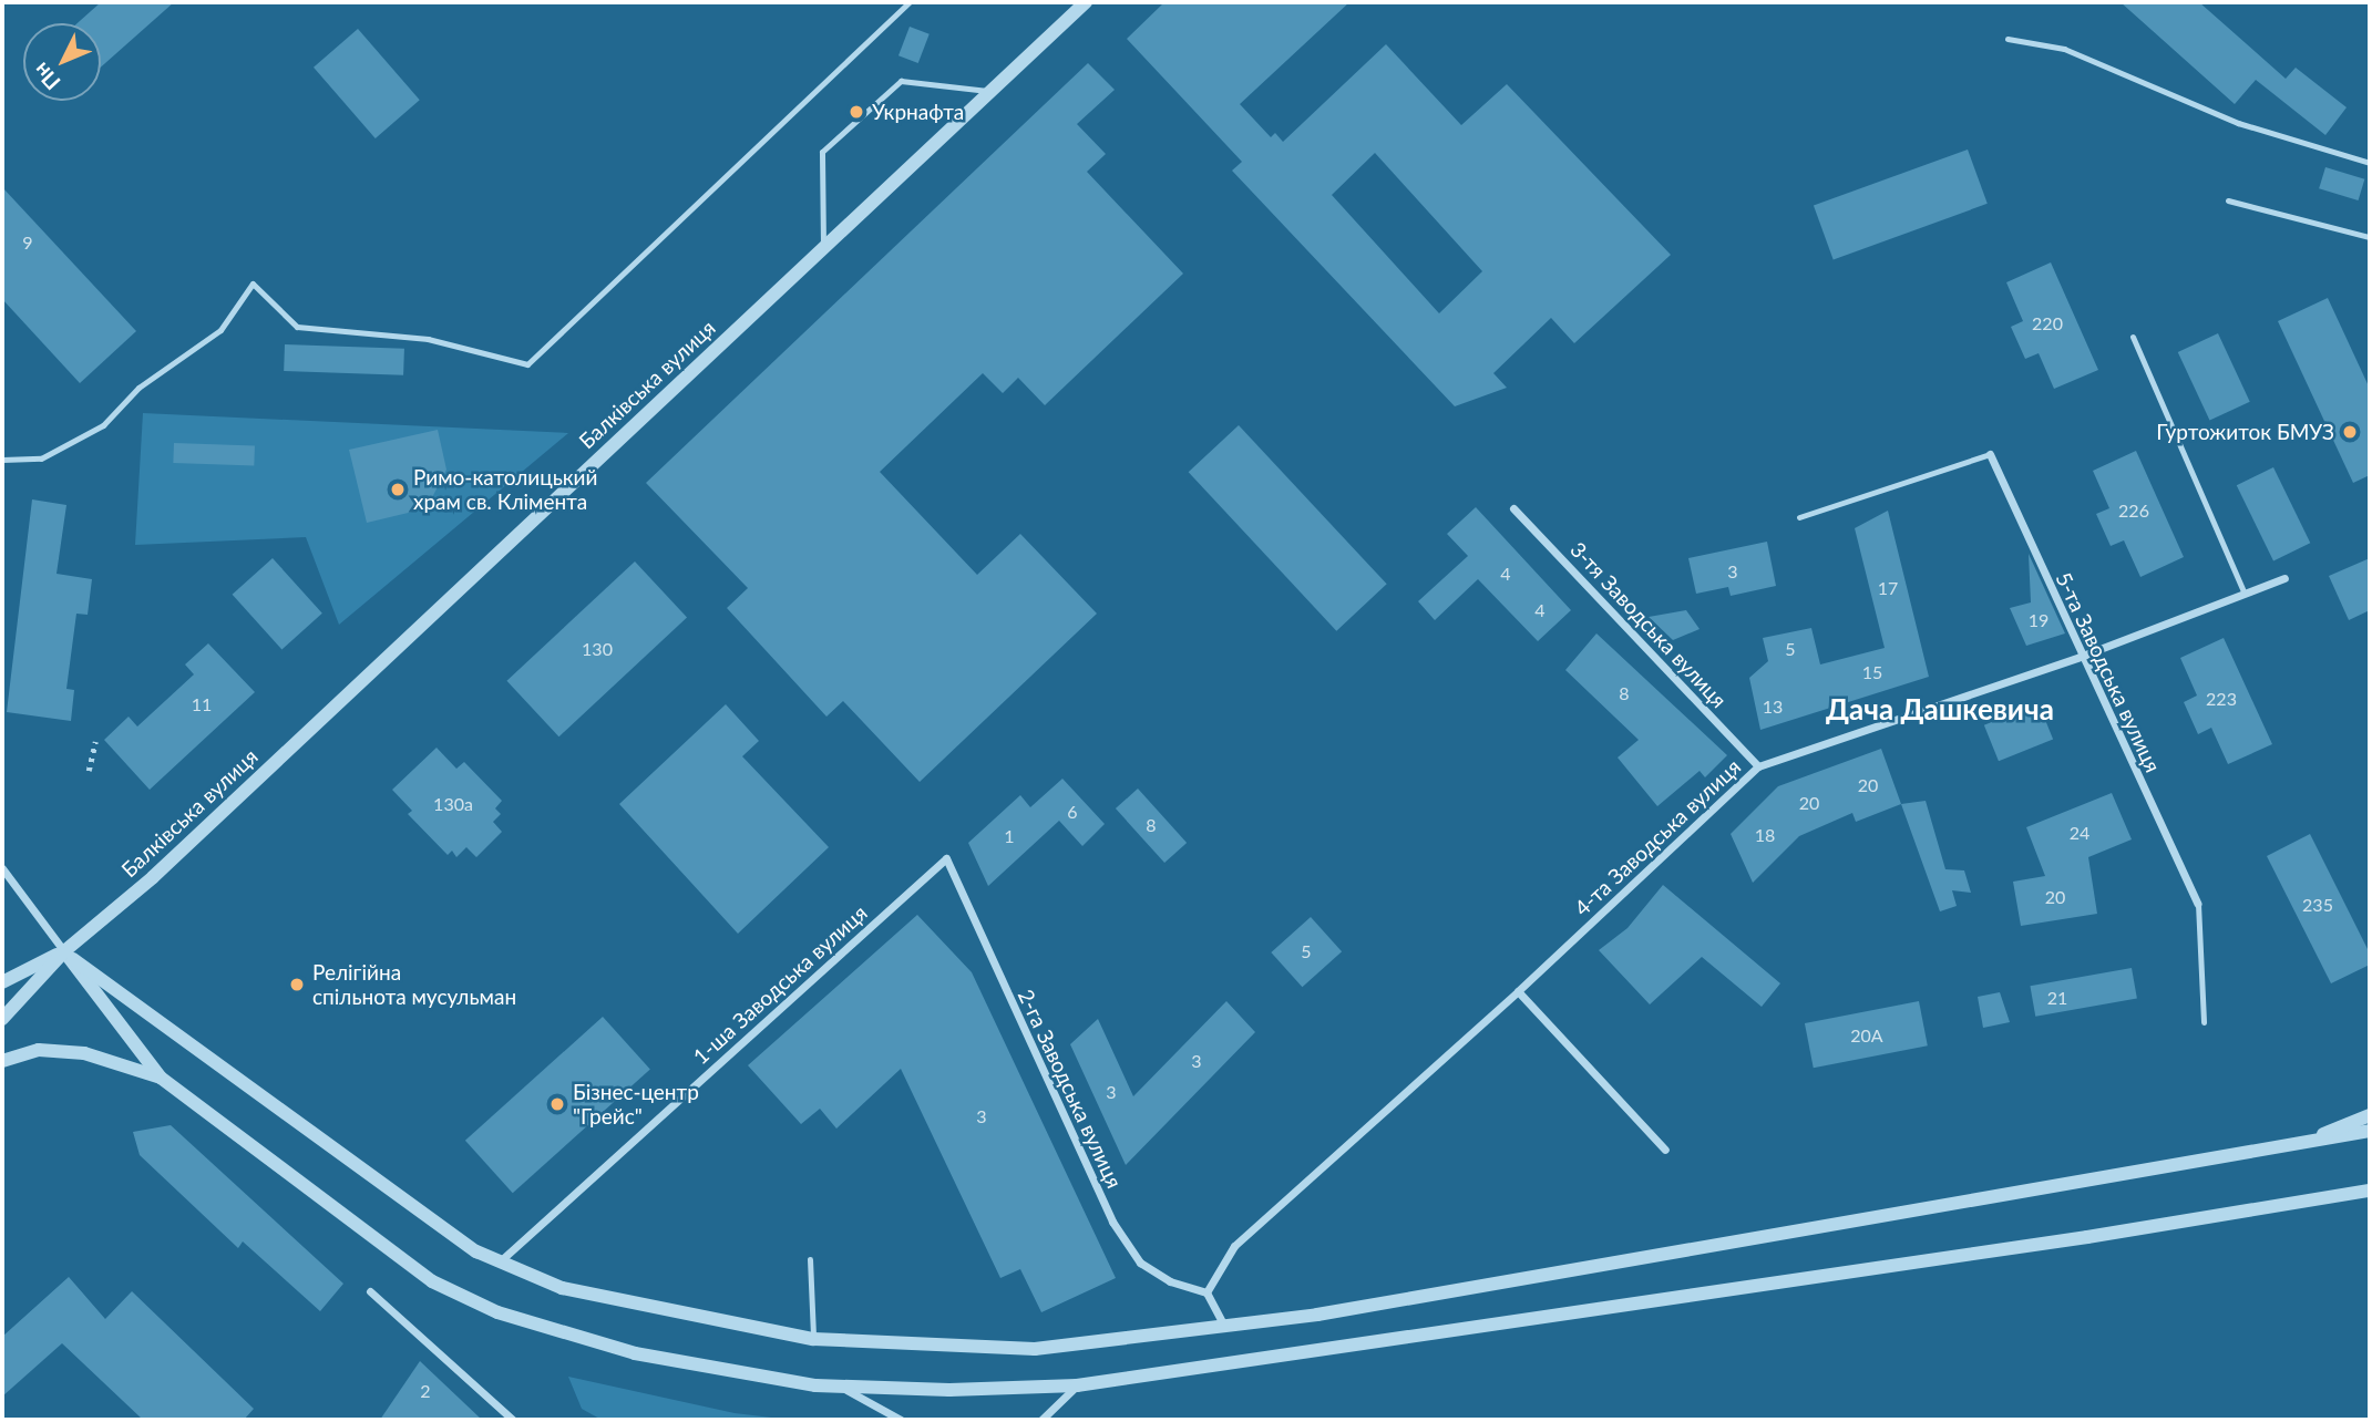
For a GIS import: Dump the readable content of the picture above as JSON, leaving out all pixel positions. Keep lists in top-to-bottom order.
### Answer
{
  "streets": {
    "street": [
      "Балківська вулиця",
      "3-тя Заводська вулиця",
      "5-та Заводська вулиця",
      "4-та Заводська вулиця",
      "1-ша Заводська вулиця",
      "2-га Заводська вулиця"
    ]
  },
  "crossings": [
    ["3-тя Заводська вулиця", "4-та Заводська вулиця"],
    ["5-та Заводська вулиця", "4-та Заводська вулиця"],
    ["4-та Заводська вулиця", "2-га Заводська вулиця"],
    ["1-ша Заводська вулиця", "2-га Заводська вулиця"]
  ],
  "districts": ["Дача Дашкевича"],
  "places": [
    "Укрнафта",
    "Гуртожиток БМУЗ",
    "Римо-католицький храм св. Клімента",
    "Релігійна спільнота мусульман",
    "Бізнес-центр \"Грейс\""
  ],
  "house_numbers": [
    "9",
    "220",
    "226",
    "3",
    "4",
    "17",
    "4",
    "19",
    "130",
    "5",
    "15",
    "8",
    "223",
    "11",
    "13",
    "20",
    "20",
    "130а",
    "6",
    "8",
    "24",
    "18",
    "1",
    "20",
    "235",
    "5",
    "21",
    "20А",
    "3",
    "3",
    "3",
    "2"
  ],
  "north": "bottom left"
}
